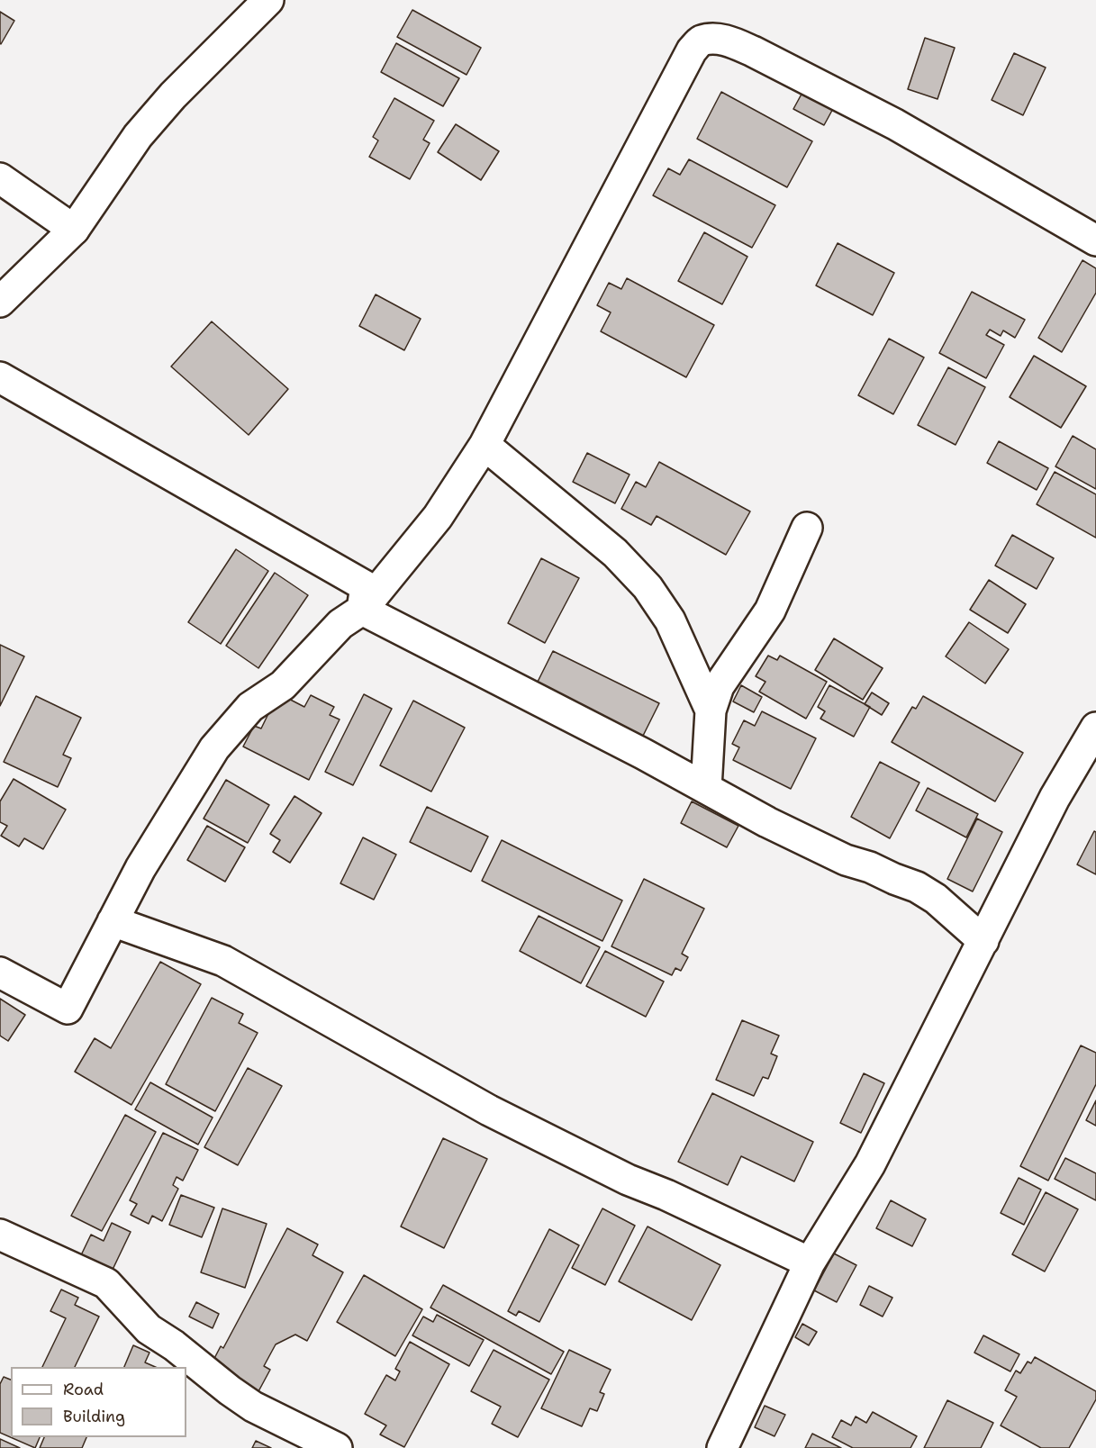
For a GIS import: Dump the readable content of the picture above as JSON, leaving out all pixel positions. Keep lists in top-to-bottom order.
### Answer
{
  "legend": ["Road", "Building"]
}
